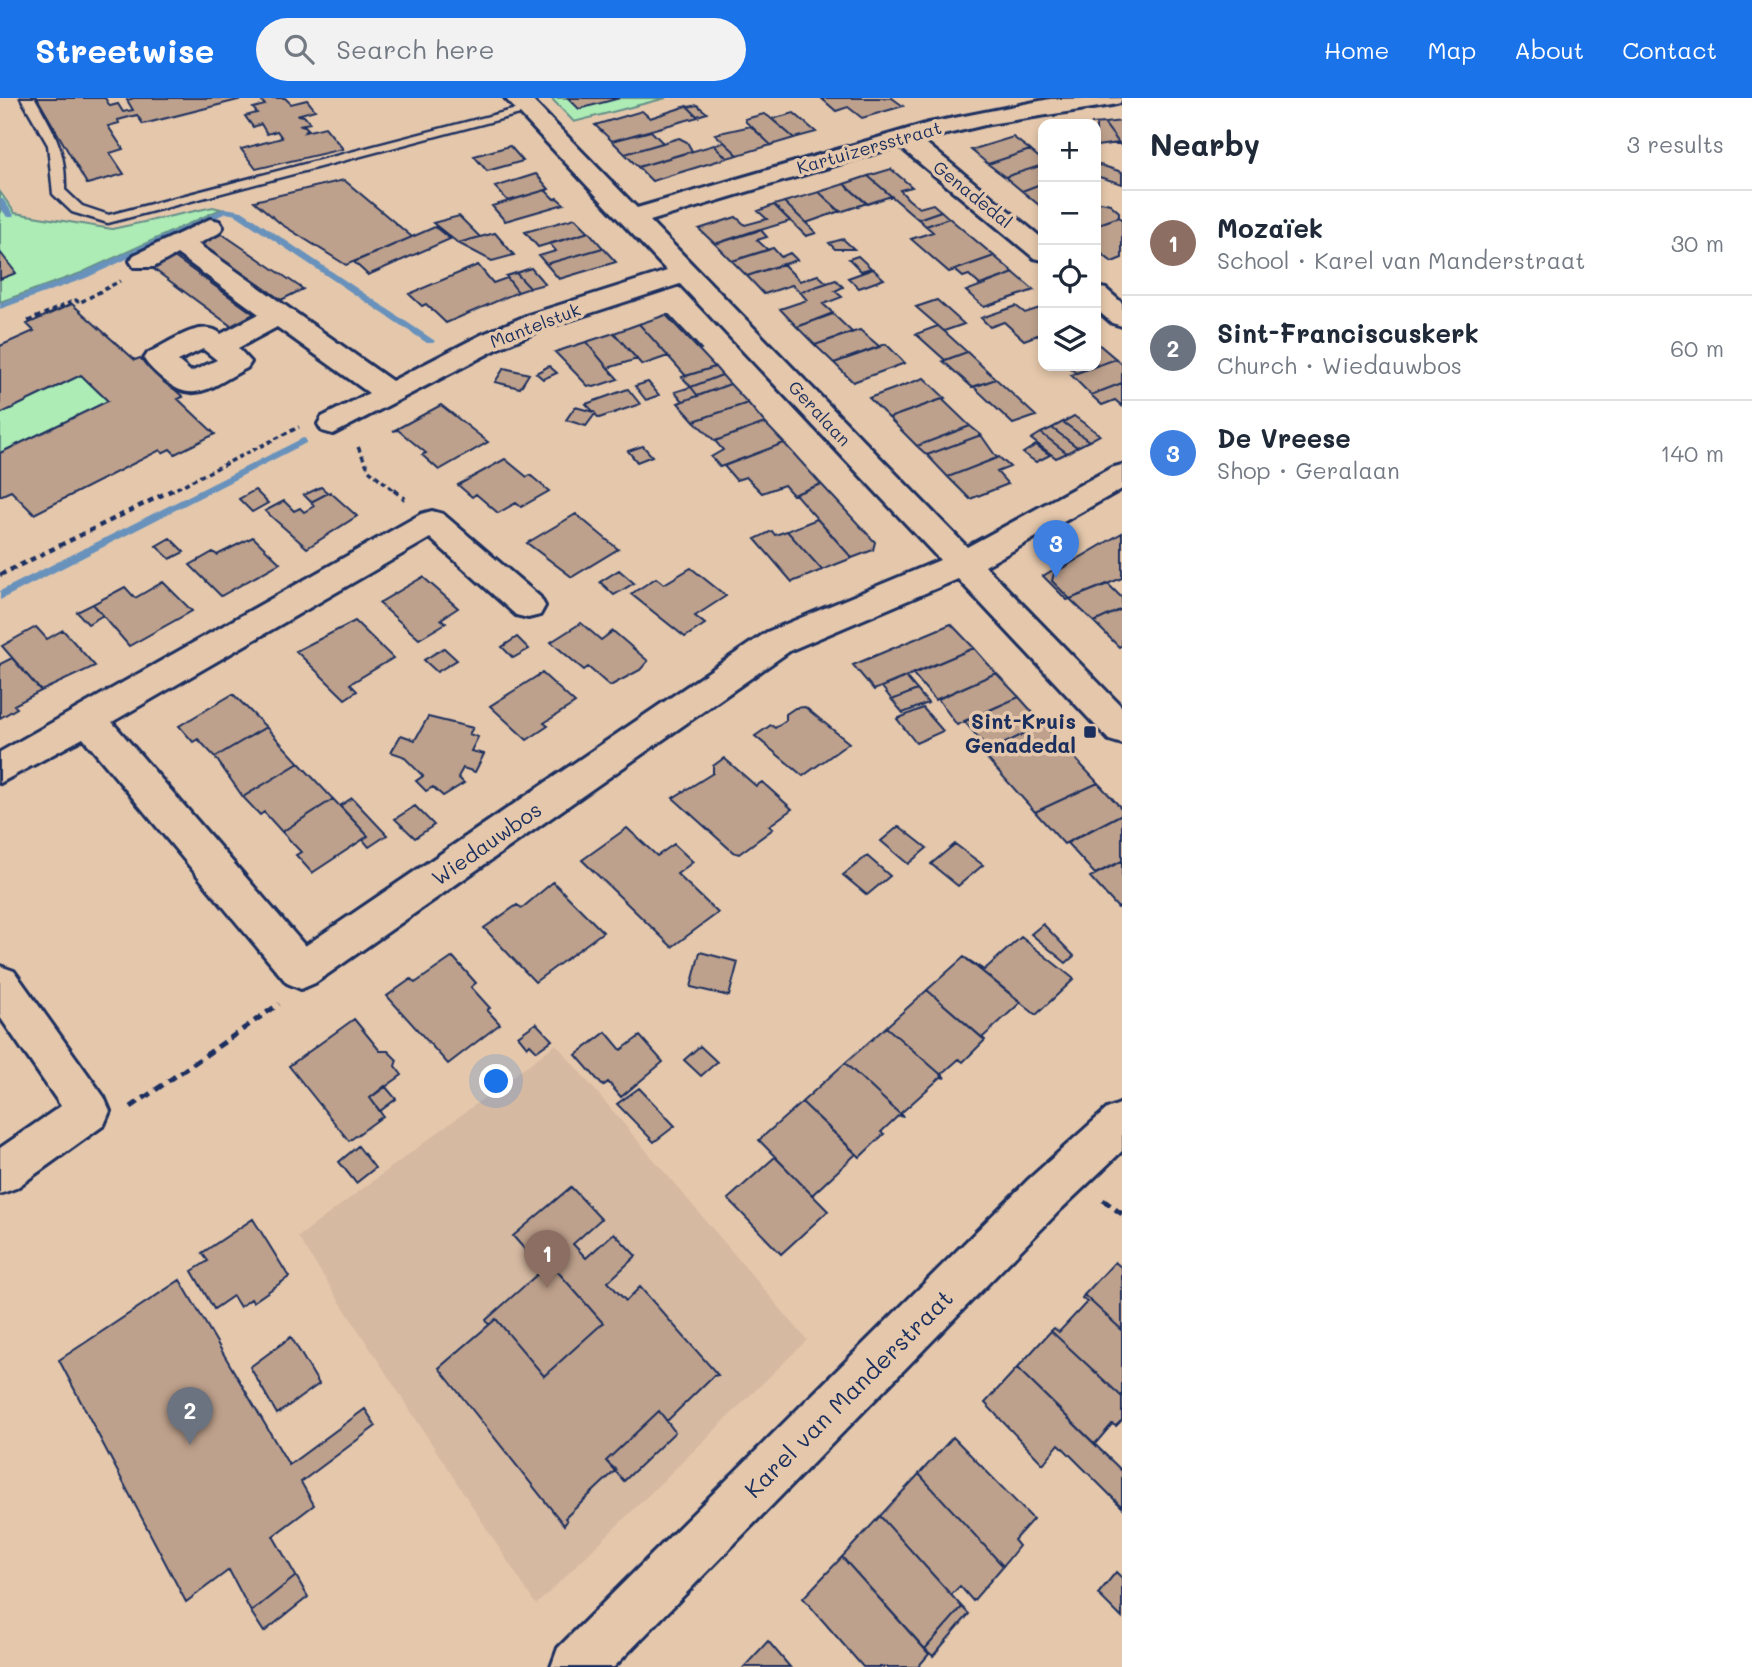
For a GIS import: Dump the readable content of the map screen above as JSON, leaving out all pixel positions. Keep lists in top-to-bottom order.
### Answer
{
  "streets": {
    "street": [
      "Kartuizersstraat",
      "Genadedal",
      "Mantelstuk",
      "Geralaan",
      "Wiedauwbos",
      "Karel van Manderstraat"
    ]
  },
  "crossings": [
    ["Kartuizersstraat", "Genadedal"],
    ["Kartuizersstraat", "Geralaan"],
    ["Mantelstuk", "Geralaan"],
    ["Geralaan", "Wiedauwbos"]
  ],
  "places": {
    "transit": ["Sint-Kruis Genadedal"]
  },
  "page": {
    "header": "Streetwise",
    "search": "Search here",
    "nav": [
      "Home",
      "Map",
      "About",
      "Contact"
    ],
    "heading": ["Nearby", "3 results"],
    "map_buttons": ["+", "−"],
    "list": [
      {
        "mark": "1",
        "name": "Mozaïek",
        "note": "School · Karel van Manderstraat",
        "value": "30 m"
      },
      {
        "mark": "2",
        "name": "Sint-Franciscuskerk",
        "note": "Church · Wiedauwbos",
        "value": "60 m"
      },
      {
        "mark": "3",
        "name": "De Vreese",
        "note": "Shop · Geralaan",
        "value": "140 m"
      }
    ],
    "pins": ["3", "1", "2"]
  }
}
